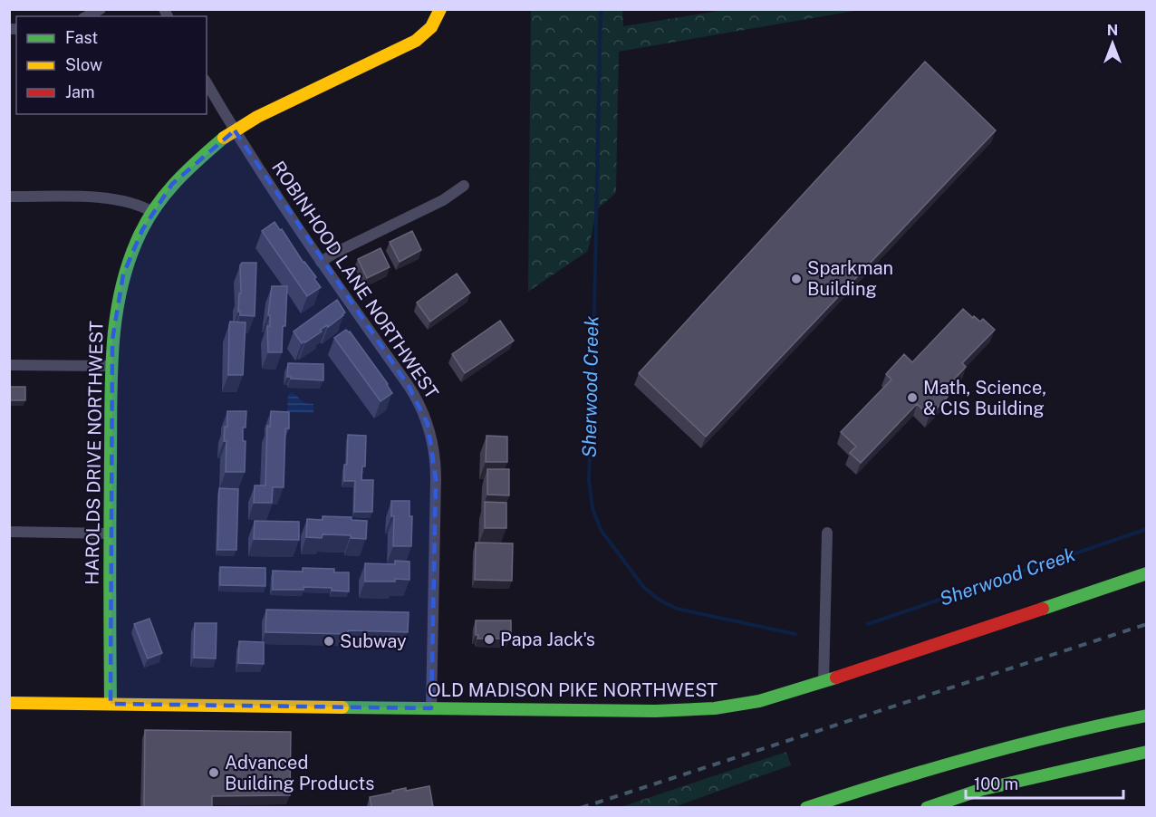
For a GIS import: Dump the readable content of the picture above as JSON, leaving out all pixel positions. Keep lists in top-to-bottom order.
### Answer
{
  "streets": {
    "main road": ["HAROLDS DRIVE NORTHWEST", "OLD MADISON PIKE NORTHWEST"],
    "street": ["ROBINHOOD LANE NORTHWEST"]
  },
  "crossings": [
    ["ROBINHOOD LANE NORTHWEST", "HAROLDS DRIVE NORTHWEST"],
    ["ROBINHOOD LANE NORTHWEST", "OLD MADISON PIKE NORTHWEST"],
    ["HAROLDS DRIVE NORTHWEST", "OLD MADISON PIKE NORTHWEST"]
  ],
  "water": ["Sherwood Creek"],
  "places": [
    "Sparkman Building",
    "Math, Science, & CIS Building",
    "Papa Jack's",
    "Subway",
    "Advanced Building Products"
  ],
  "legend": ["Fast", "Slow", "Jam"],
  "scale_bar": "100 m",
  "north": "top"
}
